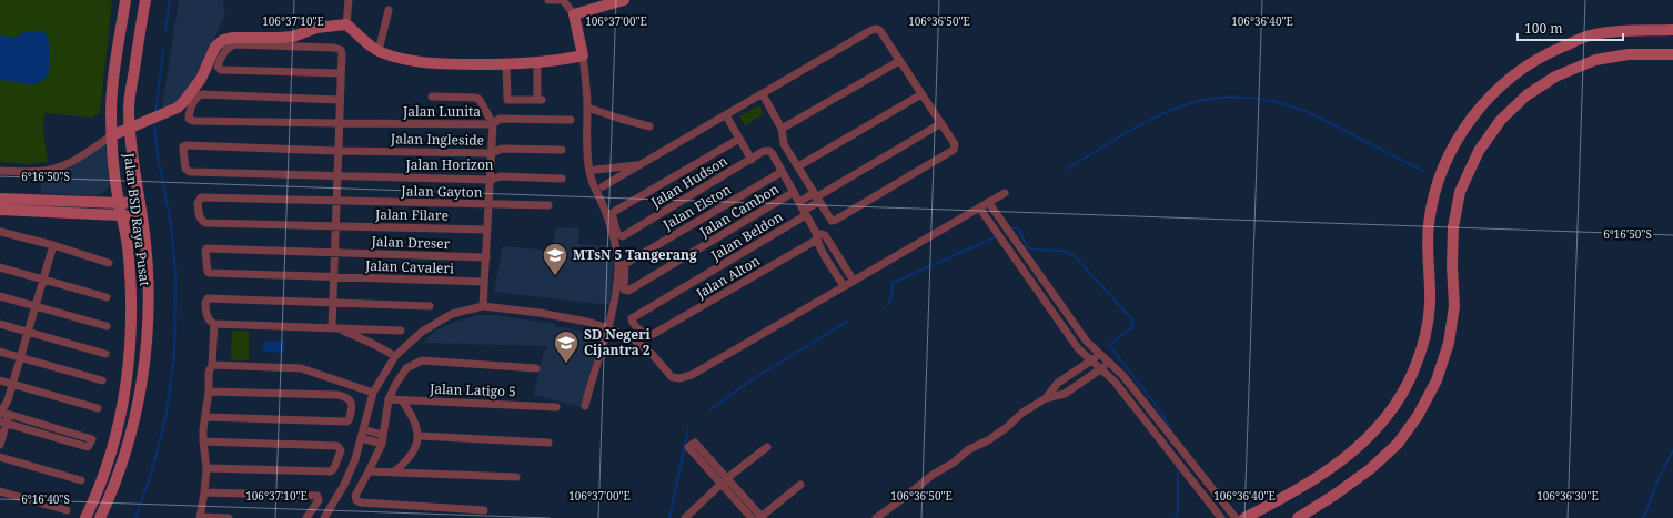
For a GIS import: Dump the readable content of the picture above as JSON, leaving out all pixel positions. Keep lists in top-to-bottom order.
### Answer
{
  "streets": {
    "main road": ["Jalan BSD Raya Pusat"],
    "street": [
      "Jalan Lunita",
      "Jalan Ingleside",
      "Jalan Horizon",
      "Jalan Hudson",
      "Jalan Gayton",
      "Jalan Elston",
      "Jalan Cambon",
      "Jalan Filare",
      "Jalan Beldon",
      "Jalan Dreser",
      "Jalan Cavaleri",
      "Jalan Alton",
      "Jalan Latigo 5"
    ]
  },
  "crossings": [
    ["Jalan Ingleside", "Jalan Horizon"],
    ["Jalan Hudson", "Jalan Elston"],
    ["Jalan Gayton", "Jalan Filare"],
    ["Jalan Elston", "Jalan Cambon"],
    ["Jalan Beldon", "Jalan Alton"],
    ["Jalan Dreser", "Jalan Cavaleri"]
  ],
  "places": {
    "school or university": ["MTsN 5 Tangerang", "SD Negeri Cijantra 2"]
  },
  "scale_bar": "100 m",
  "coordinates": [
    "106°37'10\"E",
    "106°37'00\"E",
    "106°36'50\"E",
    "106°36'40\"E",
    "6°16'50\"S",
    "106°36'30\"E",
    "6°16'40\"S"
  ]
}
